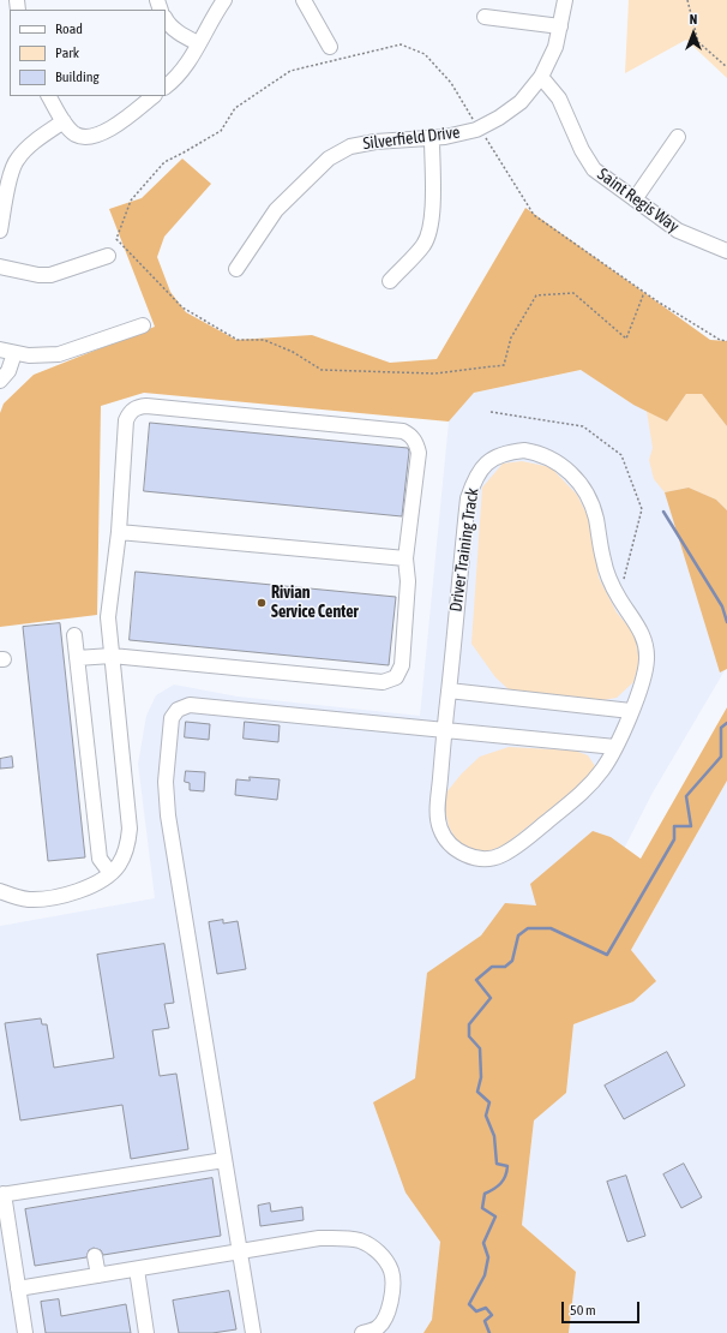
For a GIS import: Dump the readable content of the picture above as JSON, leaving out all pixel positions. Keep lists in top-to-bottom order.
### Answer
{
  "streets": {
    "street": ["Silverfield Drive", "Saint Regis Way", "Driver Training Track"]
  },
  "crossings": [
    ["Silverfield Drive", "Saint Regis Way"]
  ],
  "places": ["Rivian Service Center"],
  "legend": ["Road", "Park", "Building"],
  "scale_bar": "50 m",
  "north": "top"
}
